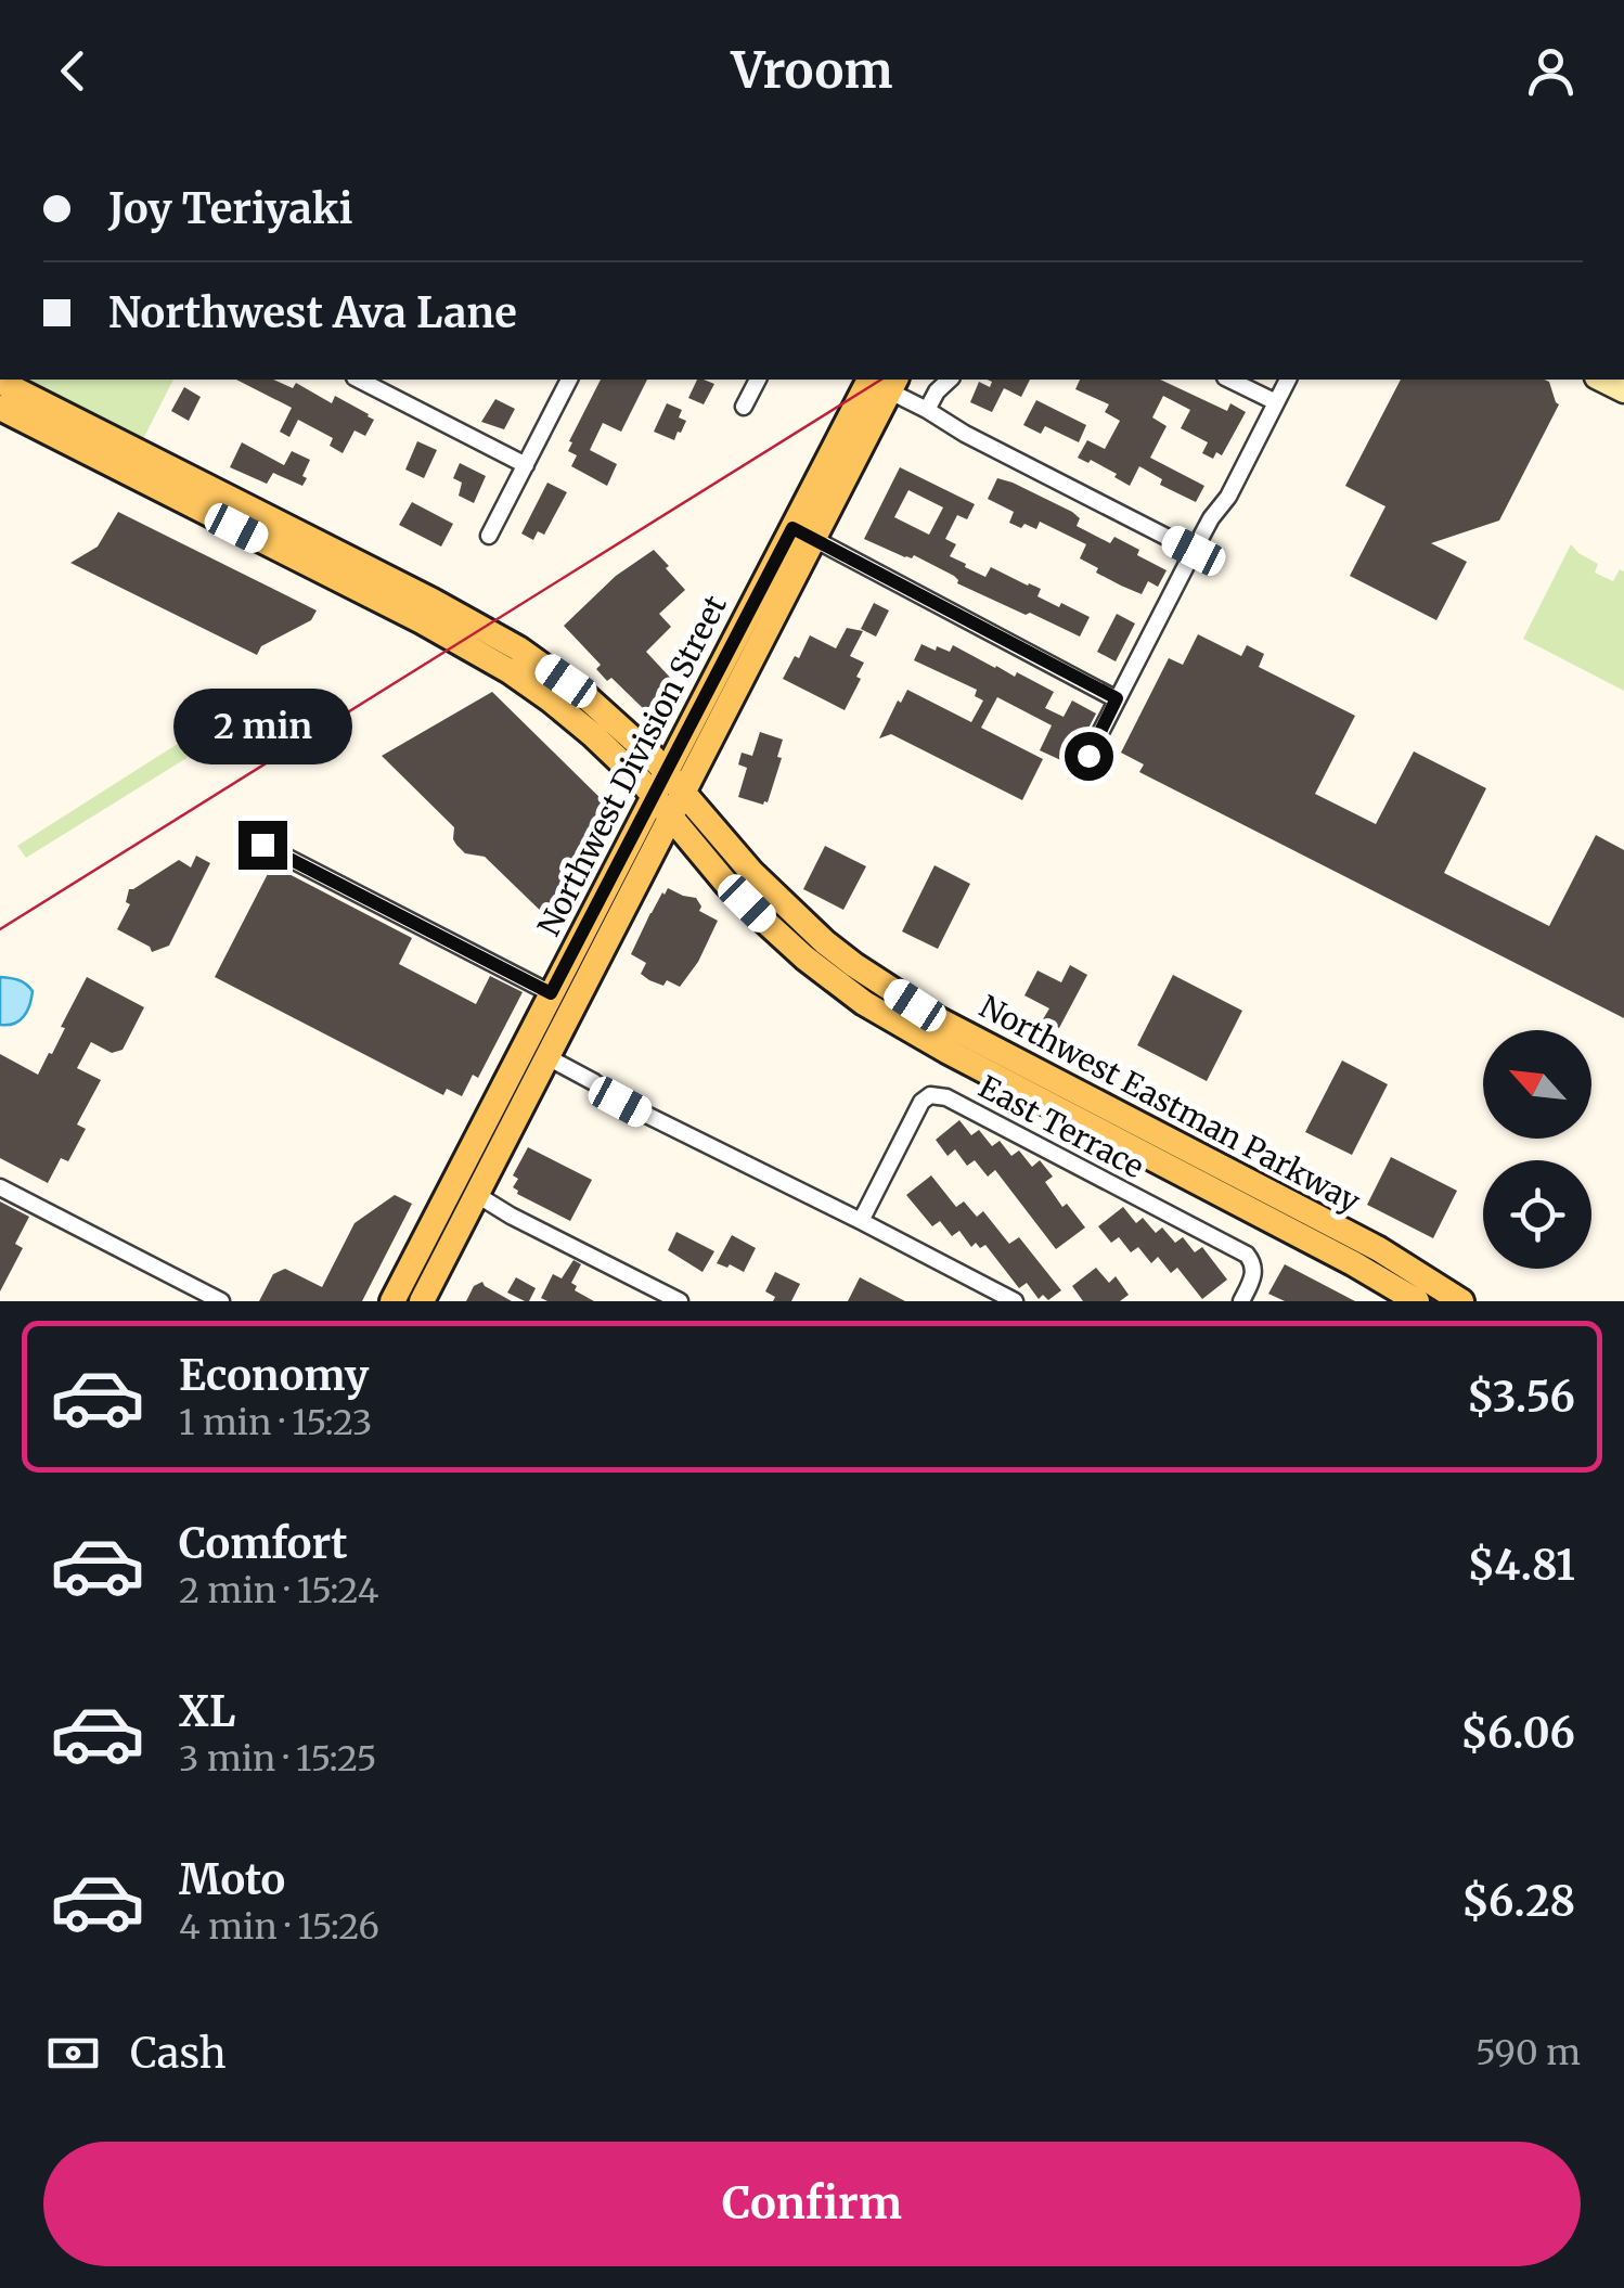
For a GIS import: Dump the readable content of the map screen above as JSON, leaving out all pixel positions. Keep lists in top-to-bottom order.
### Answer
{
  "streets": {
    "main road": ["Northwest Division Street", "Northwest Eastman Parkway"],
    "street": ["East Terrace"]
  },
  "crossings": [
    ["Northwest Division Street", "Northwest Eastman Parkway"]
  ],
  "north": "top left",
  "page": {
    "header": "Vroom",
    "banner": ["Joy Teriyaki", "Northwest Ava Lane"],
    "bubble": "2 min",
    "list": [
      {
        "name": "Economy",
        "note": "1 min · 15:23",
        "value": "$3.56"
      },
      {
        "name": "Comfort",
        "note": "2 min · 15:24",
        "value": "$4.81"
      },
      {
        "name": "XL",
        "note": "3 min · 15:25",
        "value": "$6.06"
      },
      {
        "name": "Moto",
        "note": "4 min · 15:26",
        "value": "$6.28"
      }
    ],
    "pay": ["Cash", "590 m"],
    "buttons": "Confirm"
  }
}
